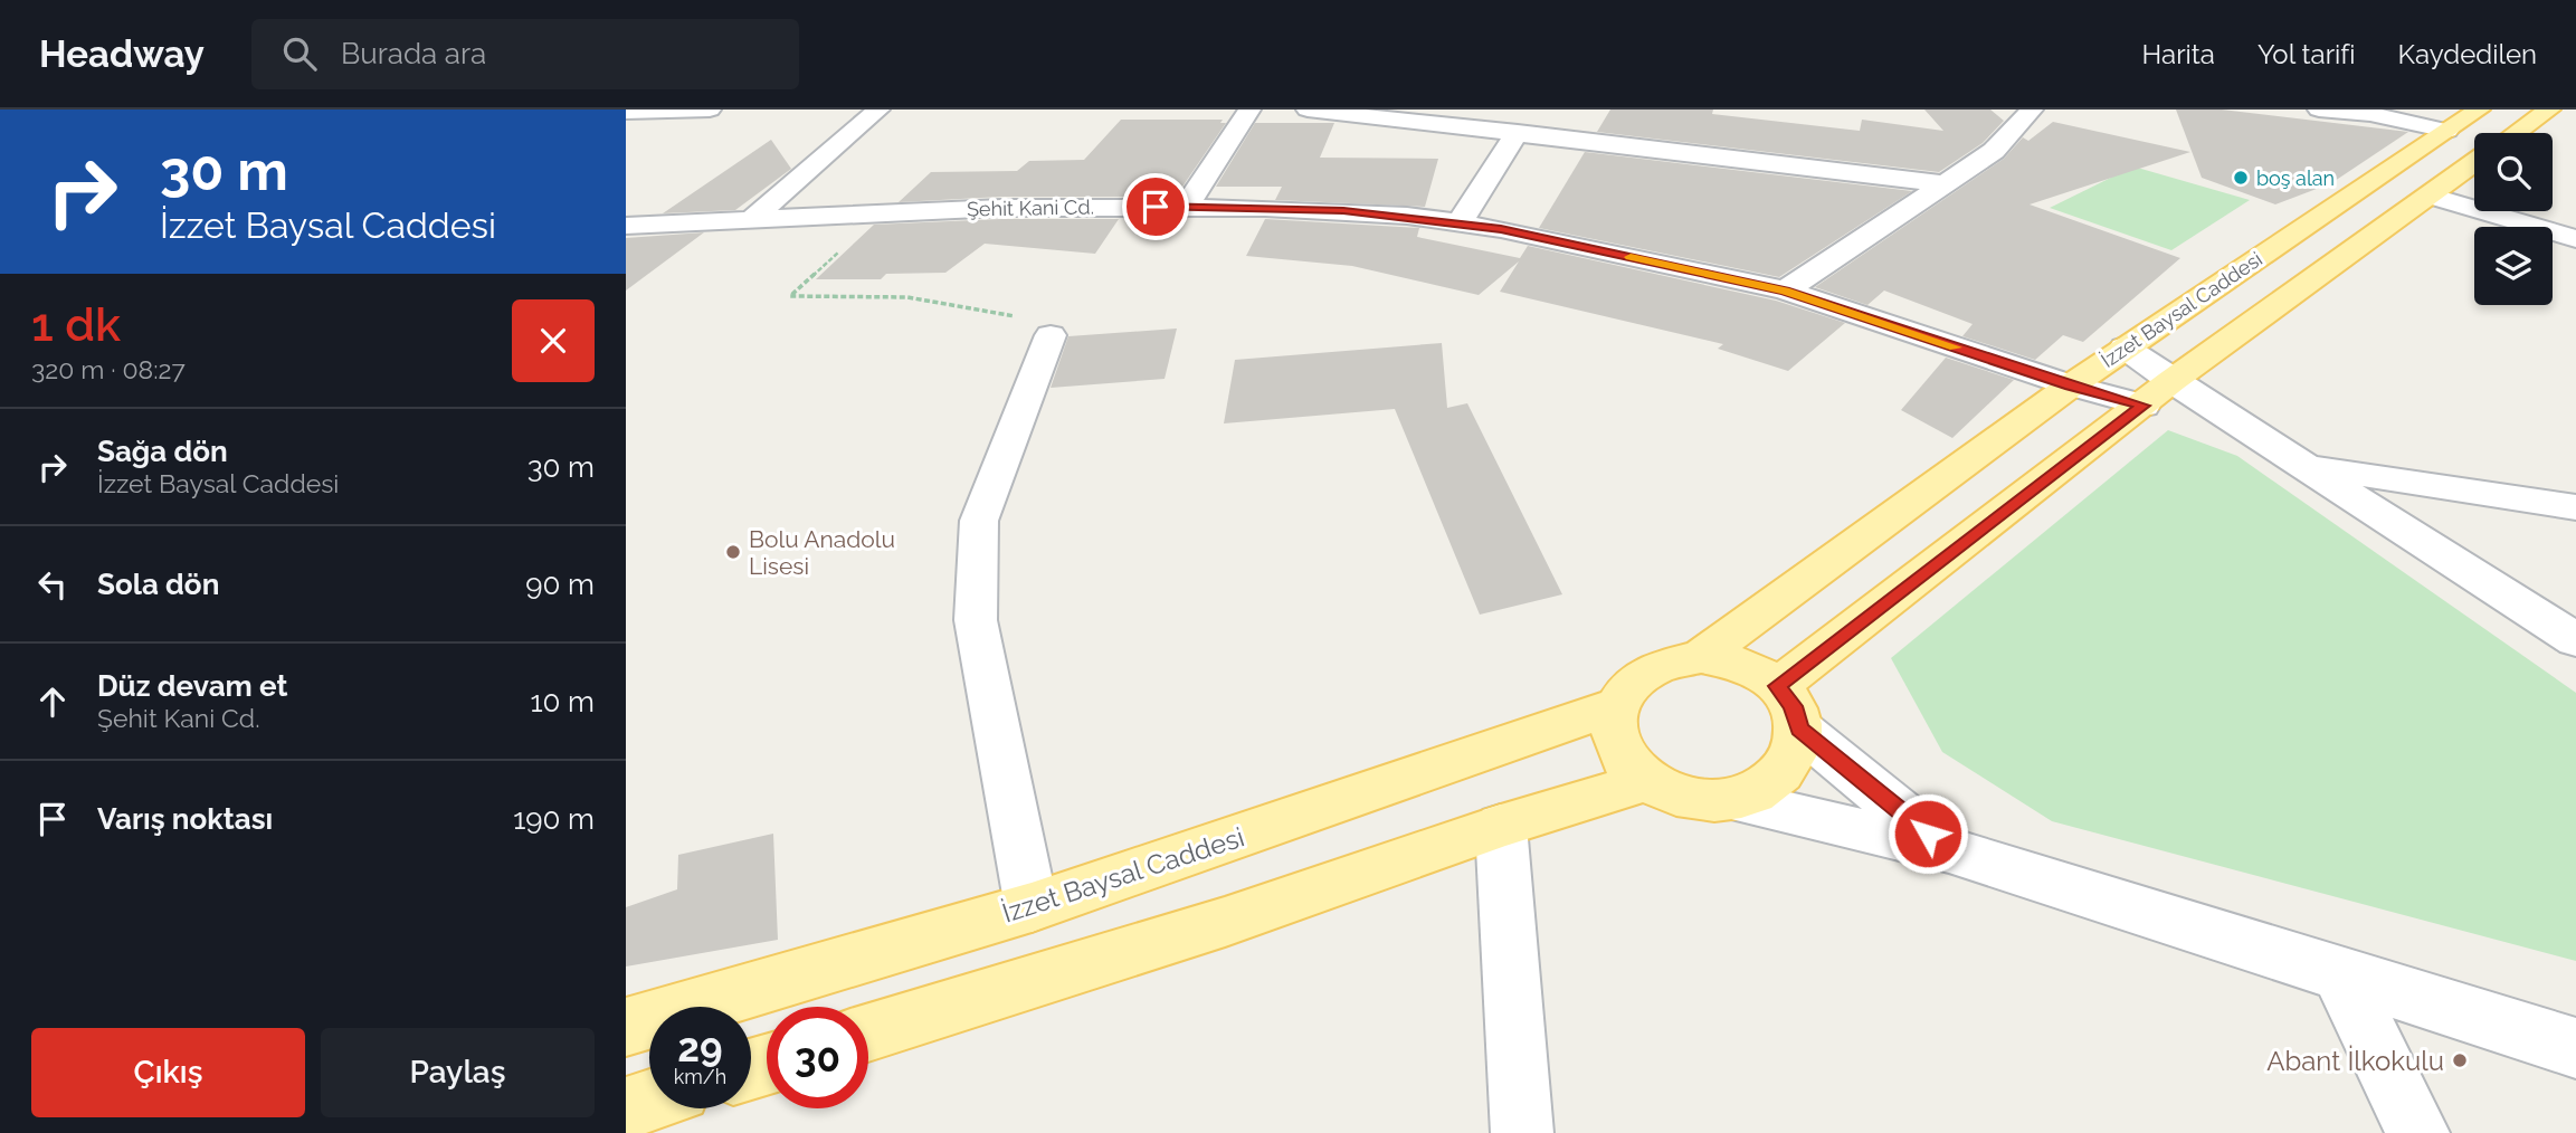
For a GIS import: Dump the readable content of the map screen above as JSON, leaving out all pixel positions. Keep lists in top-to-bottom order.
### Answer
{
  "streets": {
    "main road": ["İzzet Baysal Caddesi"],
    "street": ["Şehit Kani Cd."]
  },
  "crossings": [
    ["Şehit Kani Cd.", "İzzet Baysal Caddesi"]
  ],
  "places": ["boş alan", "Bolu Anadolu Lisesi", "Abant İlkokulu"],
  "page": {
    "header": "Headway",
    "search": "Burada ara",
    "nav": ["Harita", "Yol tarifi", "Kaydedilen"],
    "turn": ["30 m", "İzzet Baysal Caddesi"],
    "heading": ["1 dk", "320 m · 08:27"],
    "list": [
      {
        "name": "Sağa dön",
        "note": "İzzet Baysal Caddesi",
        "value": "30 m"
      },
      {
        "name": "Sola dön",
        "value": "90 m"
      },
      {
        "name": "Düz devam et",
        "note": "Şehit Kani Cd.",
        "value": "10 m"
      },
      {
        "name": "Varış noktası",
        "value": "190 m"
      }
    ],
    "speed": "29 km/h",
    "limit": "30",
    "buttons": ["Çıkış", "Paylaş"]
  }
}
